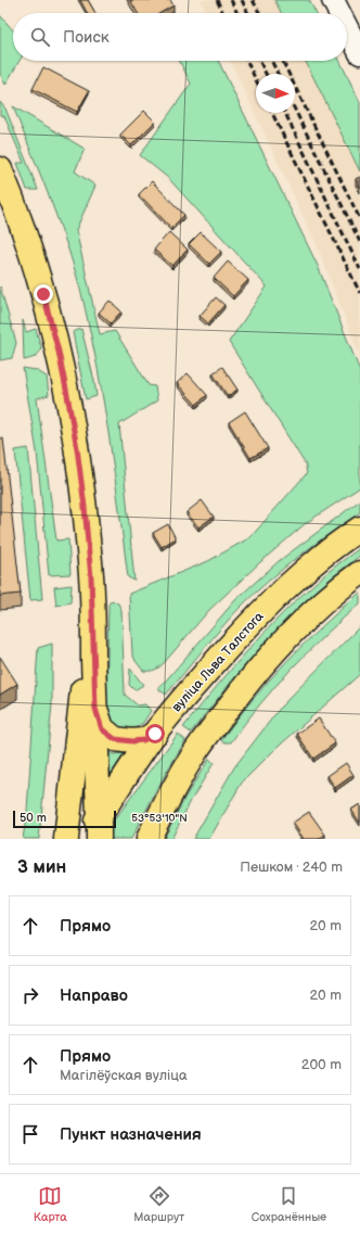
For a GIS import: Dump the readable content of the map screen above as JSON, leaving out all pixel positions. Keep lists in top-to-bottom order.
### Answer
{
  "streets": {
    "main road": ["вуліца Льва Талстога"]
  },
  "scale_bar": "50 m",
  "north": "right",
  "page": {
    "search": "Поиск",
    "scale": "50 m",
    "heading": ["3 мин", "Пешком · 240 m"],
    "list": [
      ["Прямо", "20 m"],
      ["Направо", "20 m"],
      ["Прямо", "Магілёўская вуліца", "200 m"],
      "Пункт назначения"
    ],
    "nav": ["Карта", "Маршрут", "Сохранённые"]
  },
  "coordinates": ["53°53'10\"N"]
}
